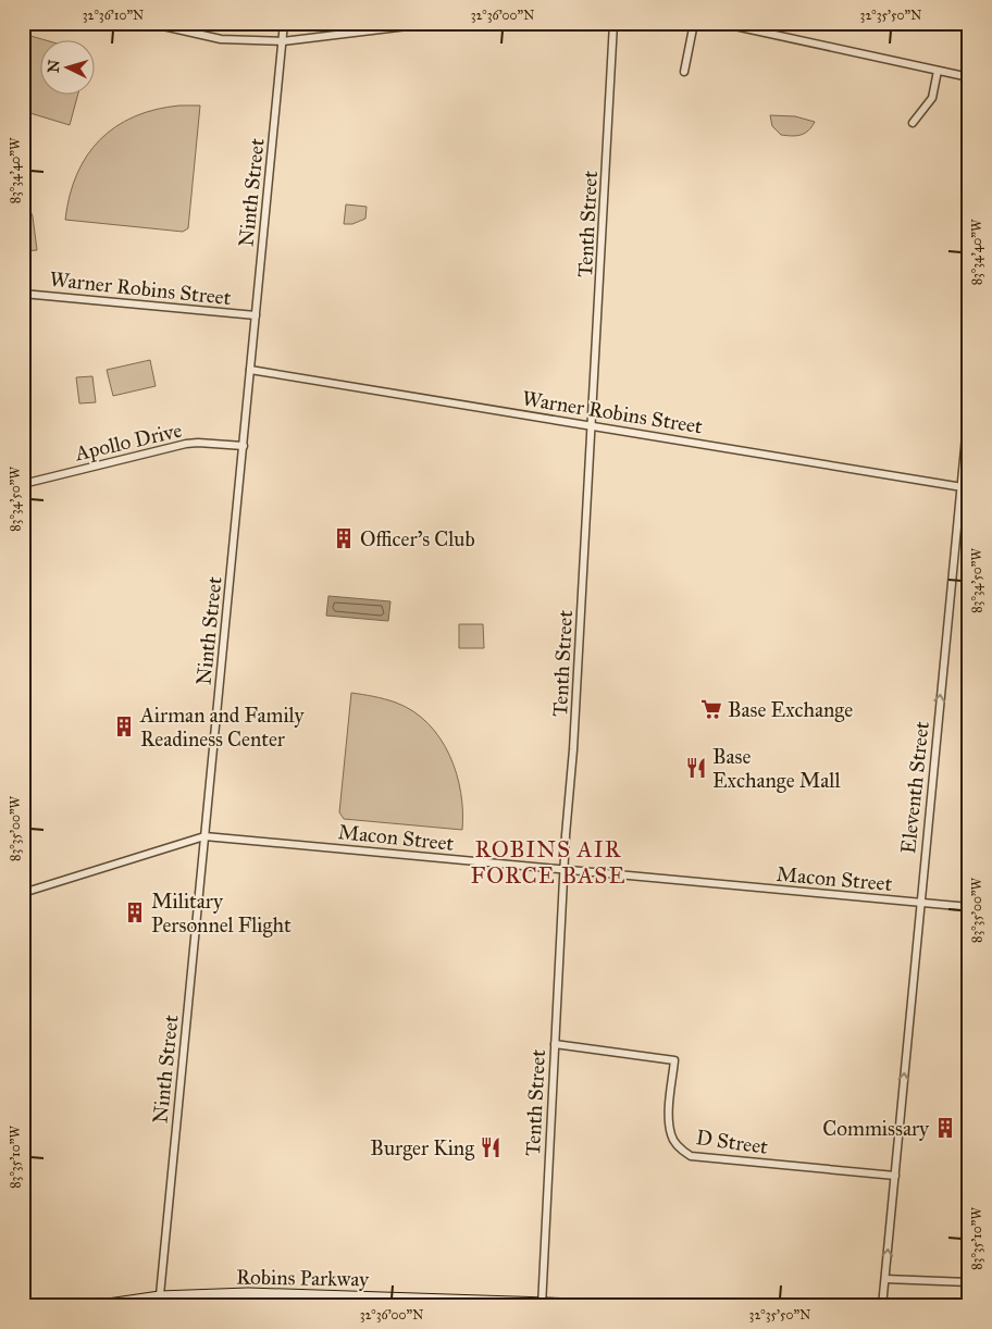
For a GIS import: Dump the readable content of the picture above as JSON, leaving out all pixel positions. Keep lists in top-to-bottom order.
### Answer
{
  "streets": {
    "street": [
      "Ninth Street",
      "Tenth Street",
      "Warner Robins Street",
      "Apollo Drive",
      "Eleventh Street",
      "Macon Street",
      "D Street",
      "Robins Parkway"
    ]
  },
  "crossings": [
    ["Ninth Street", "Warner Robins Street"],
    ["Ninth Street", "Apollo Drive"],
    ["Ninth Street", "Macon Street"],
    ["Ninth Street", "Robins Parkway"],
    ["Tenth Street", "Warner Robins Street"],
    ["Tenth Street", "Macon Street"],
    ["Tenth Street", "D Street"],
    ["Tenth Street", "Robins Parkway"],
    ["Warner Robins Street", "Eleventh Street"],
    ["Eleventh Street", "Macon Street"],
    ["Eleventh Street", "D Street"]
  ],
  "one_way": ["Eleventh Street"],
  "districts": ["ROBINS AIR FORCE BASE"],
  "places": {
    "building": [
      "Officer's Club",
      "Airman and Family Readiness Center",
      "Military Personnel Flight",
      "Commissary"
    ],
    "supermarket": ["Base Exchange"],
    "restaurant": ["Base Exchange Mall", "Burger King"]
  },
  "north": "left",
  "coordinates": [
    "32°36'10\"N",
    "32°36'00\"N",
    "32°35'50\"N",
    "83°34'40\"W",
    "83°34'50\"W",
    "83°35'00\"W",
    "83°35'10\"W"
  ]
}
